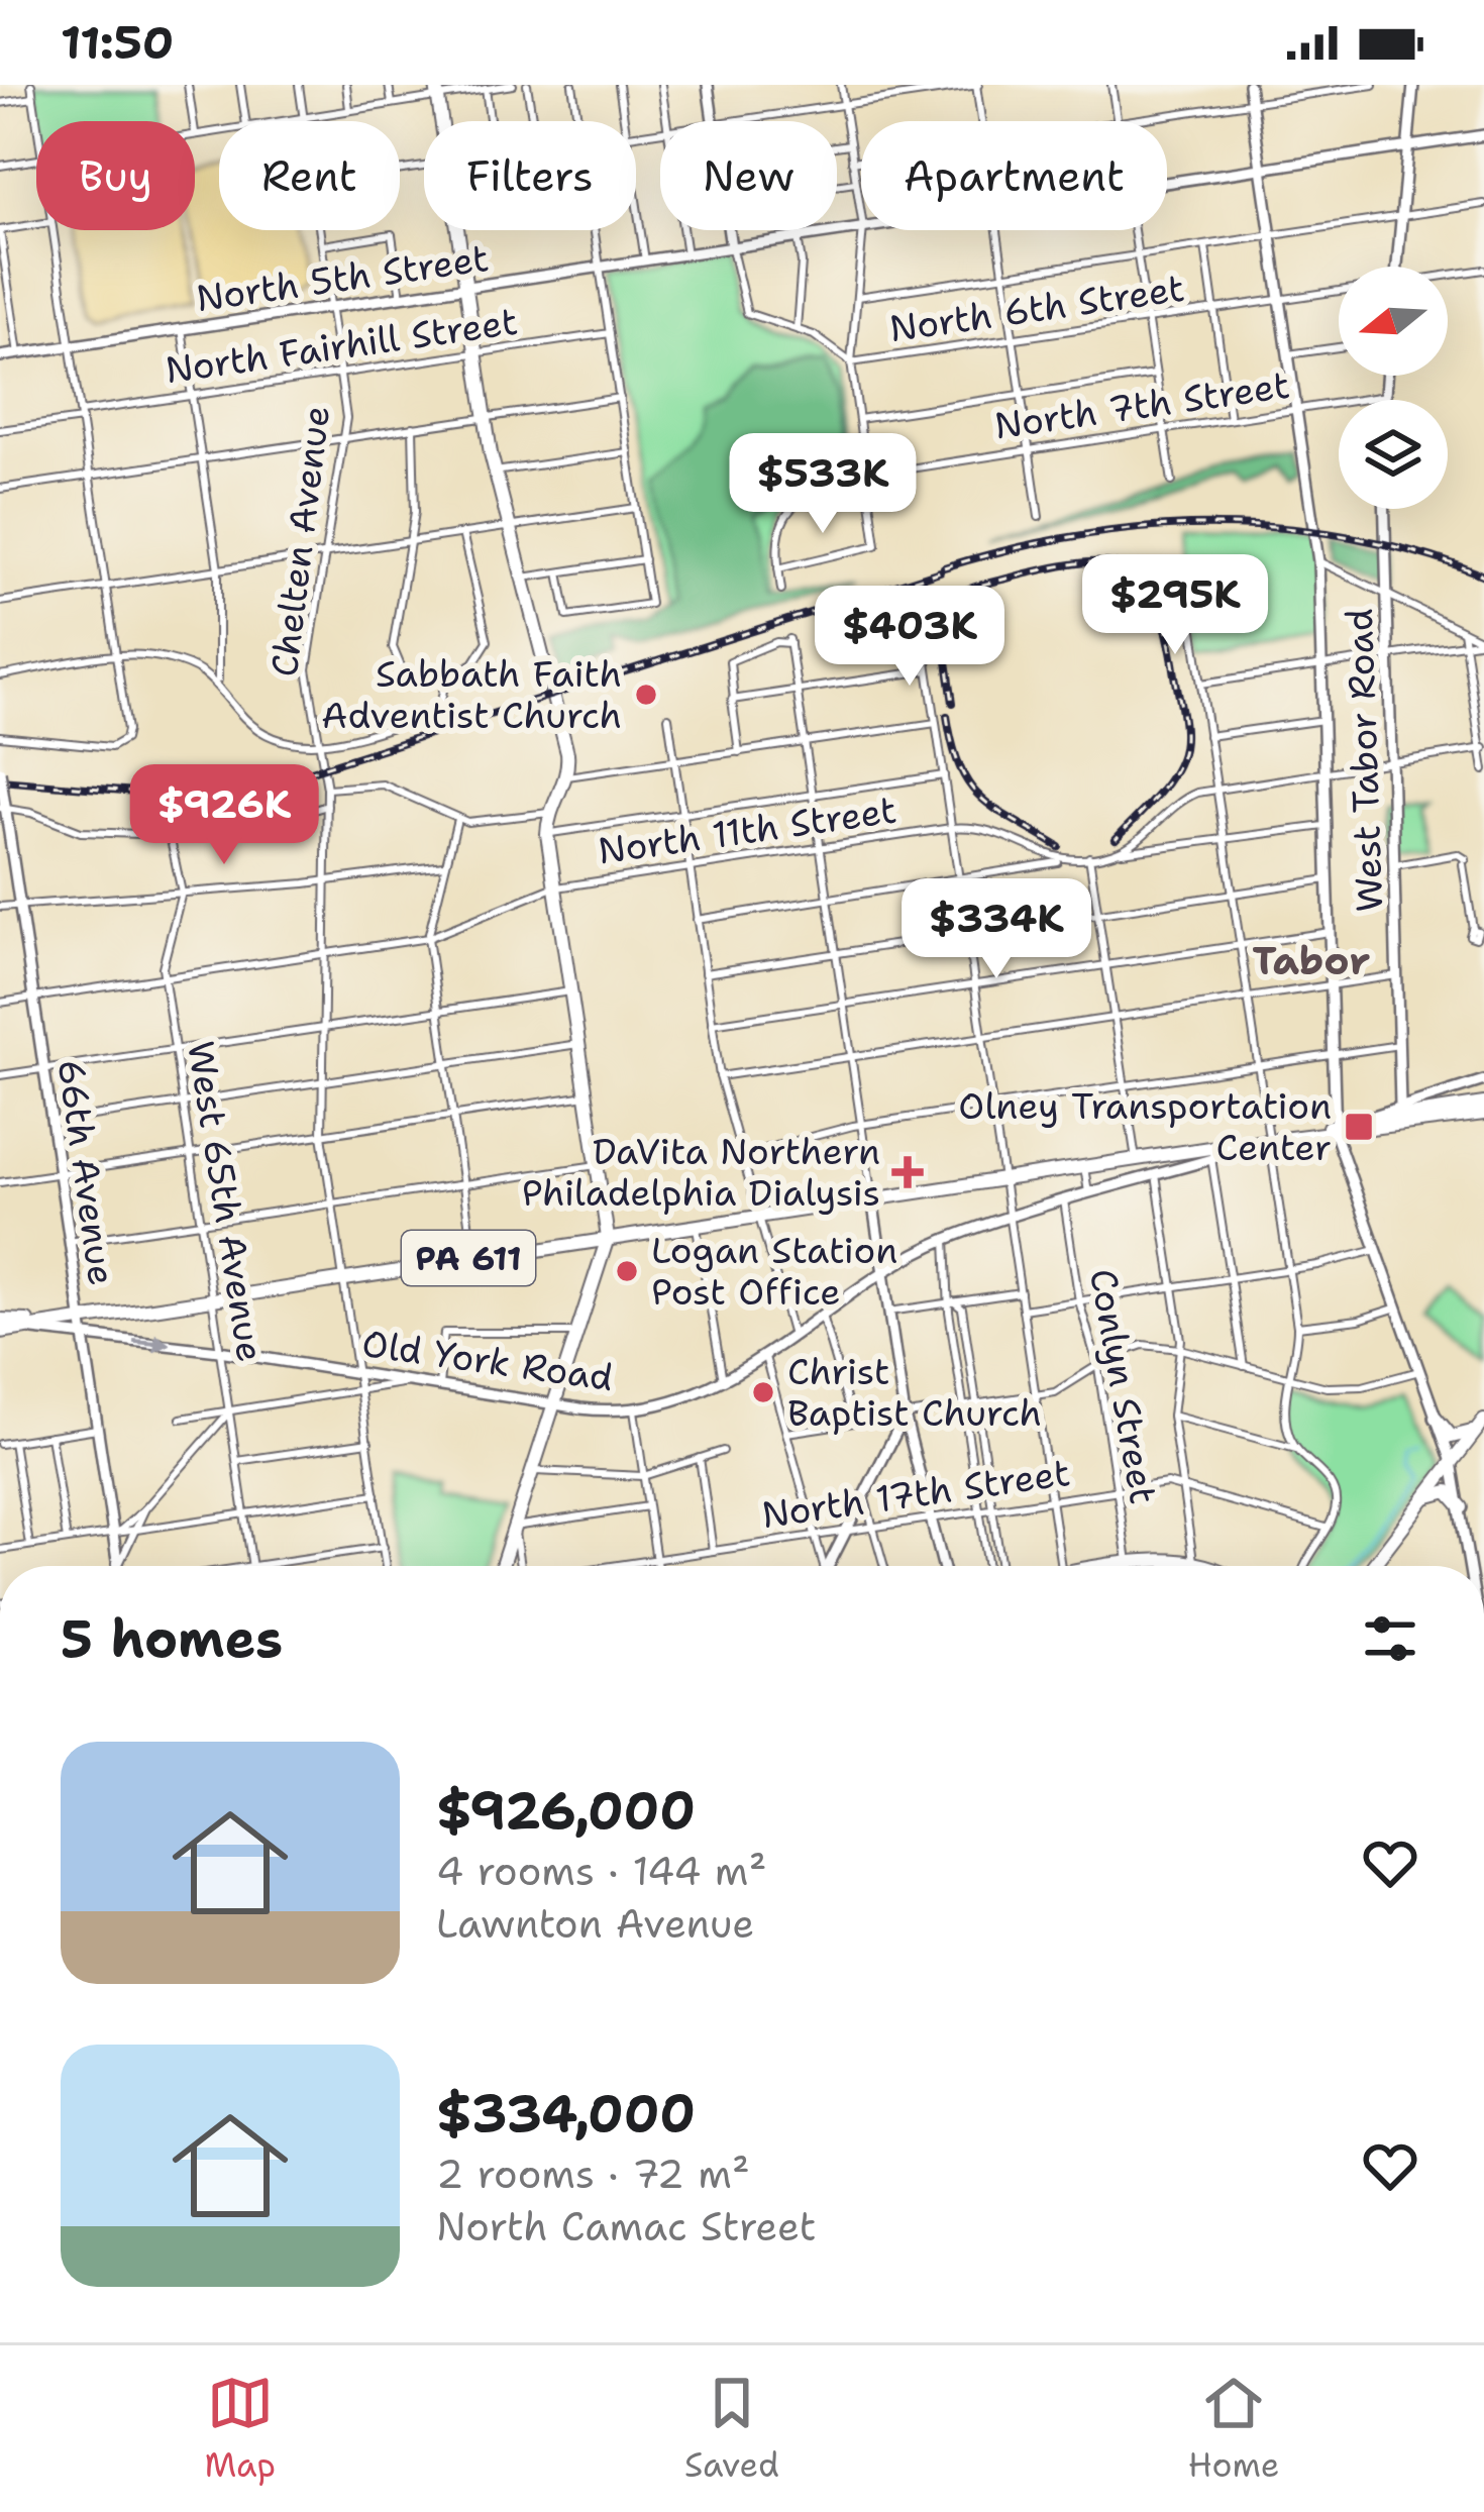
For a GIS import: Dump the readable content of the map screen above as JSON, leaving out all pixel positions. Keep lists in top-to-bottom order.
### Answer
{
  "streets": {
    "main road": ["PA 611"],
    "street": [
      "North 5th Street",
      "North 6th Street",
      "North Fairhill Street",
      "North 7th Street",
      "Chelten Avenue",
      "West Tabor Road",
      "North 11th Street",
      "66th Avenue",
      "West 65th Avenue",
      "Old York Road",
      "Conlyn Street",
      "North 17th Street"
    ]
  },
  "crossings": [
    ["North 5th Street", "North 6th Street"],
    ["North 5th Street", "Chelten Avenue"],
    ["North Fairhill Street", "Chelten Avenue"],
    ["Chelten Avenue", "North 11th Street"],
    ["Chelten Avenue", "PA 611"],
    ["Chelten Avenue", "Old York Road"],
    ["North 11th Street", "66th Avenue"],
    ["North 11th Street", "West 65th Avenue"],
    ["66th Avenue", "PA 611"],
    ["66th Avenue", "Old York Road"],
    ["West 65th Avenue", "PA 611"],
    ["West 65th Avenue", "Old York Road"],
    ["PA 611", "Old York Road"],
    ["Old York Road", "Conlyn Street"],
    ["Conlyn Street", "North 17th Street"]
  ],
  "districts": ["Tabor"],
  "places": {
    "other": ["Sabbath Faith Adventist Church", "Logan Station Post Office", "Christ Baptist Church"],
    "transit": ["Olney Transportation Center"],
    "health": ["DaVita Northern Philadelphia Dialysis"]
  },
  "north": "left",
  "page": {
    "status": "11:50",
    "chip": [
      "Buy",
      "Rent",
      "Filters",
      "New",
      "Apartment"
    ],
    "price": [
      "$533K",
      "$295K",
      "$403K",
      "$926K",
      "$334K"
    ],
    "heading": "5 homes",
    "list": [
      {
        "name": "$926,000",
        "note": "4 rooms · 144 m² · Lawnton Avenue"
      },
      {
        "name": "$334,000",
        "note": "2 rooms · 72 m² · North Camac Street"
      }
    ],
    "tabs": ["Map", "Saved", "Home"]
  }
}
